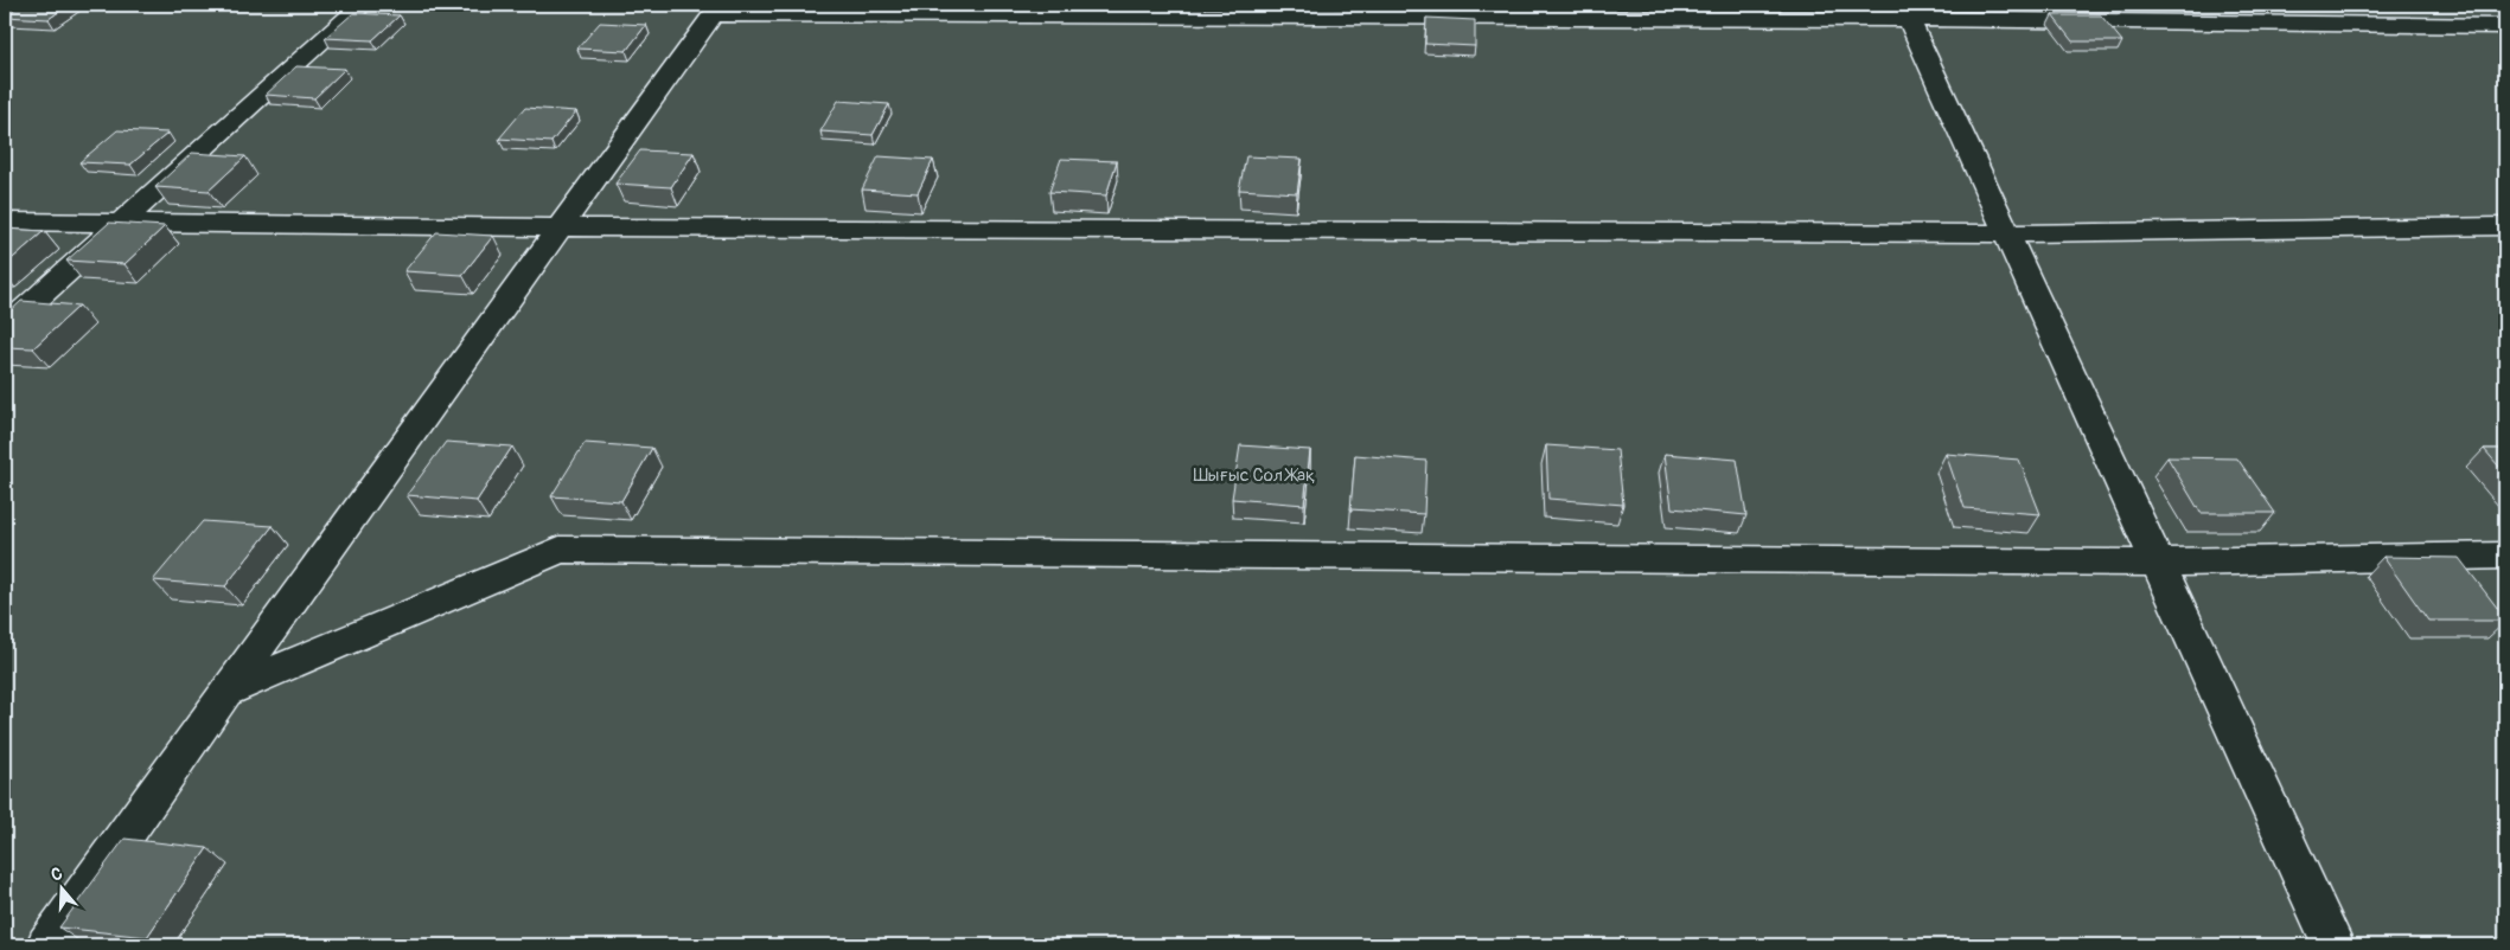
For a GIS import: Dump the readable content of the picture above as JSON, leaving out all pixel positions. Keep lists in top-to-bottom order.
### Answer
{
  "parks": ["Шығыс Сол Жақ"],
  "north": "top"
}
